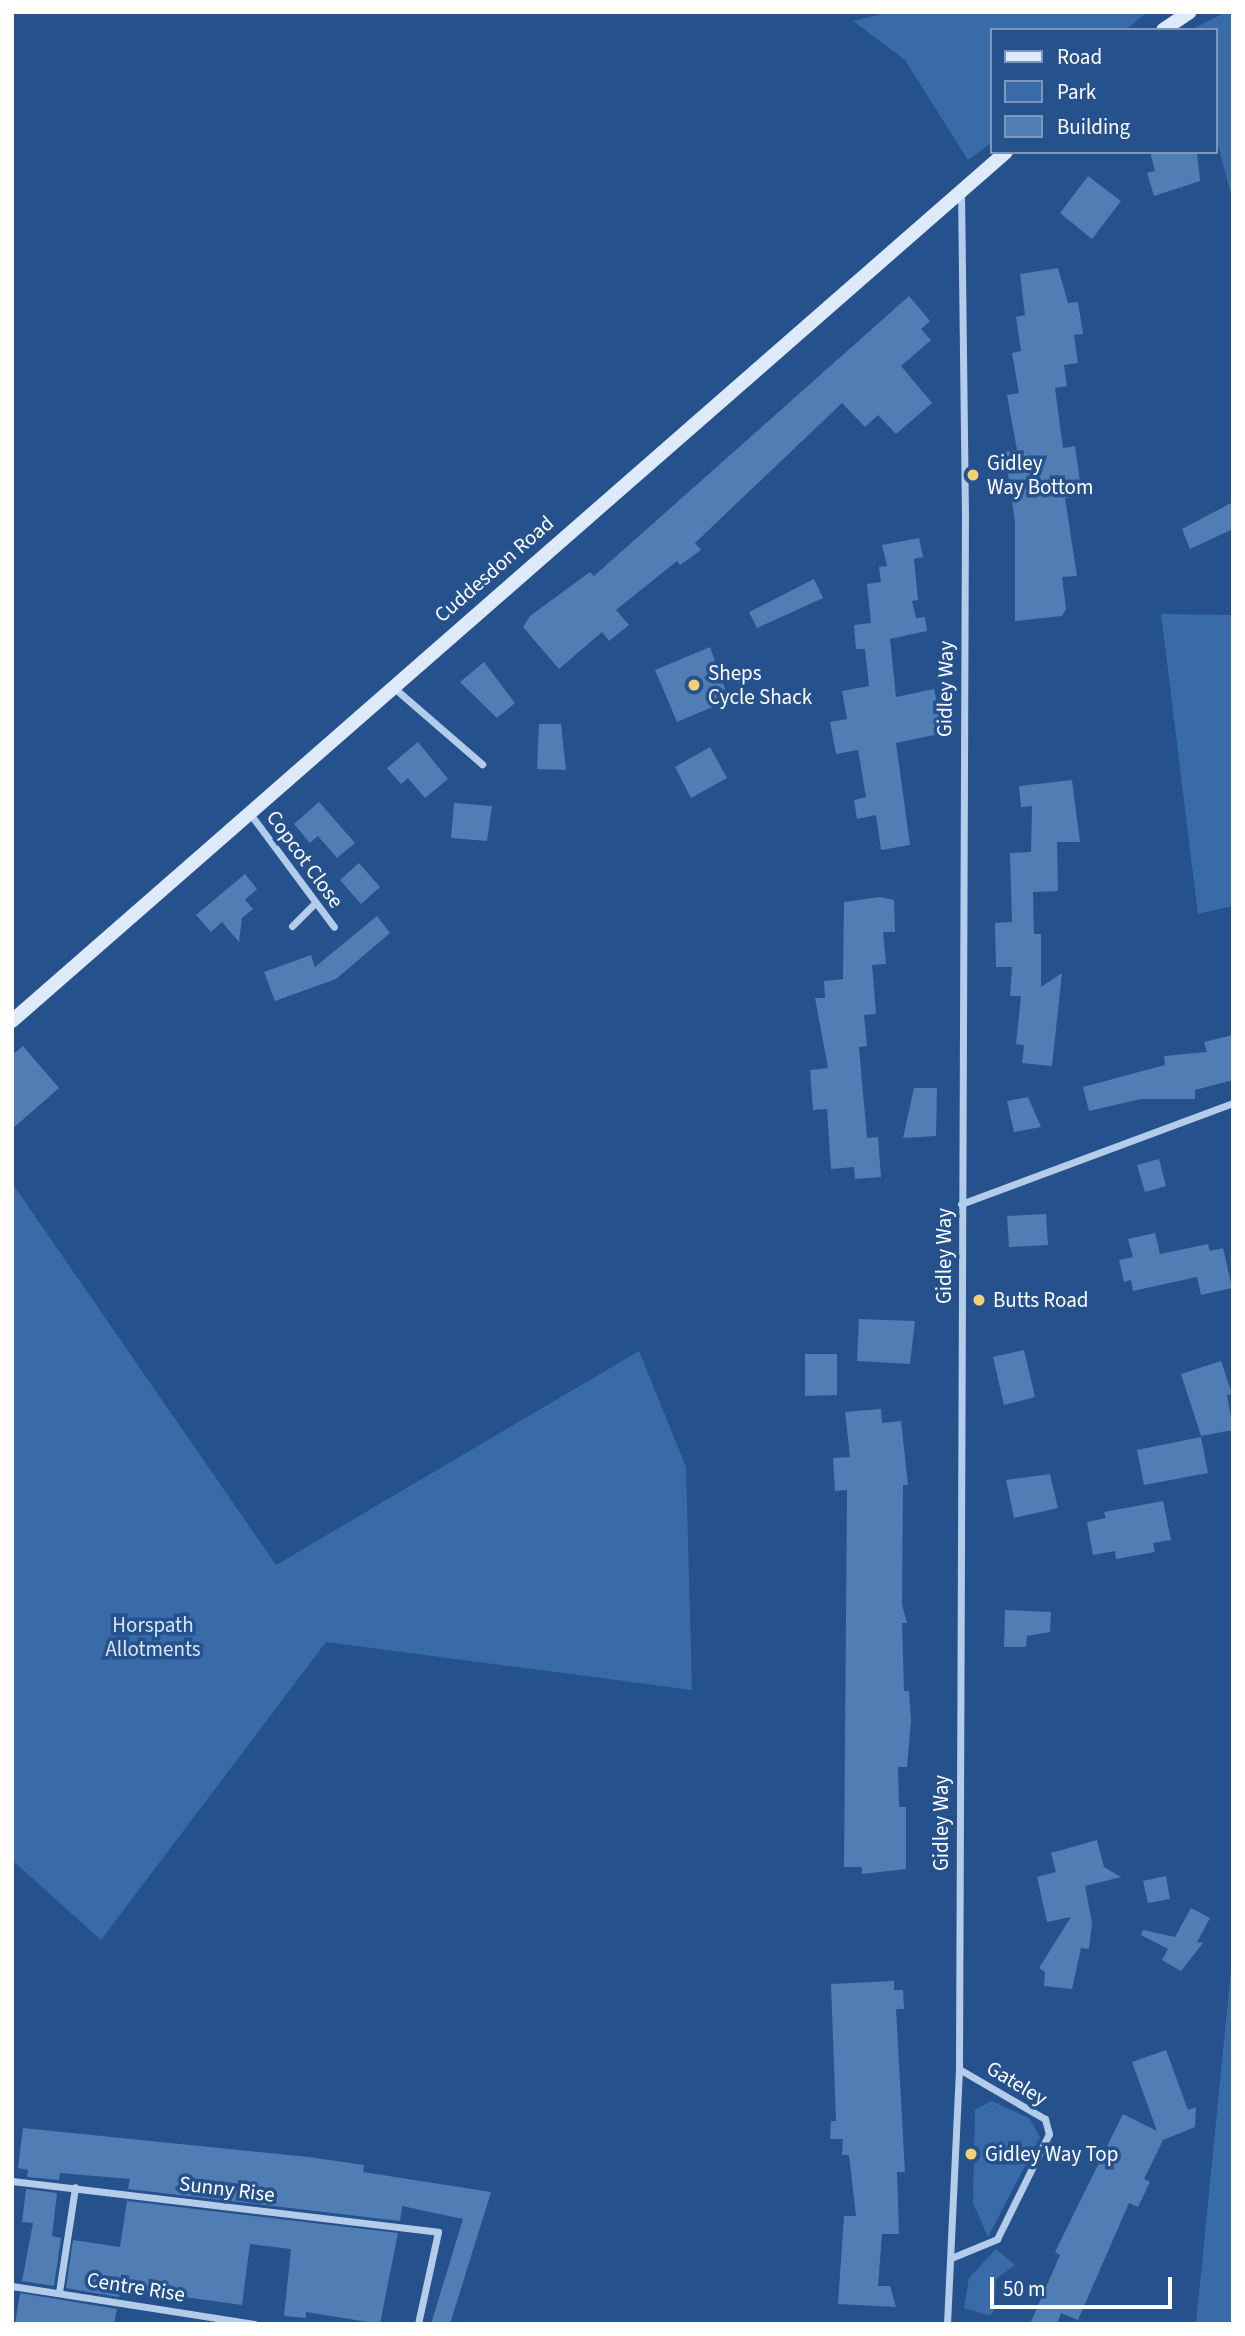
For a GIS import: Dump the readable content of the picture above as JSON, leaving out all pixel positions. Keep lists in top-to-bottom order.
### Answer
{
  "streets": {
    "street": [
      "Cuddesdon Road",
      "Gidley Way",
      "Copcot Close",
      "Gateley",
      "Sunny Rise",
      "Centre Rise"
    ]
  },
  "crossings": [
    ["Cuddesdon Road", "Gidley Way"],
    ["Cuddesdon Road", "Copcot Close"],
    ["Gidley Way", "Gateley"]
  ],
  "parks": ["Horspath Allotments"],
  "places": [
    "Gidley Way Bottom",
    "Sheps Cycle Shack",
    "Butts Road",
    "Gidley Way Top"
  ],
  "legend": ["Road", "Park", "Building"],
  "scale_bar": "50 m"
}
